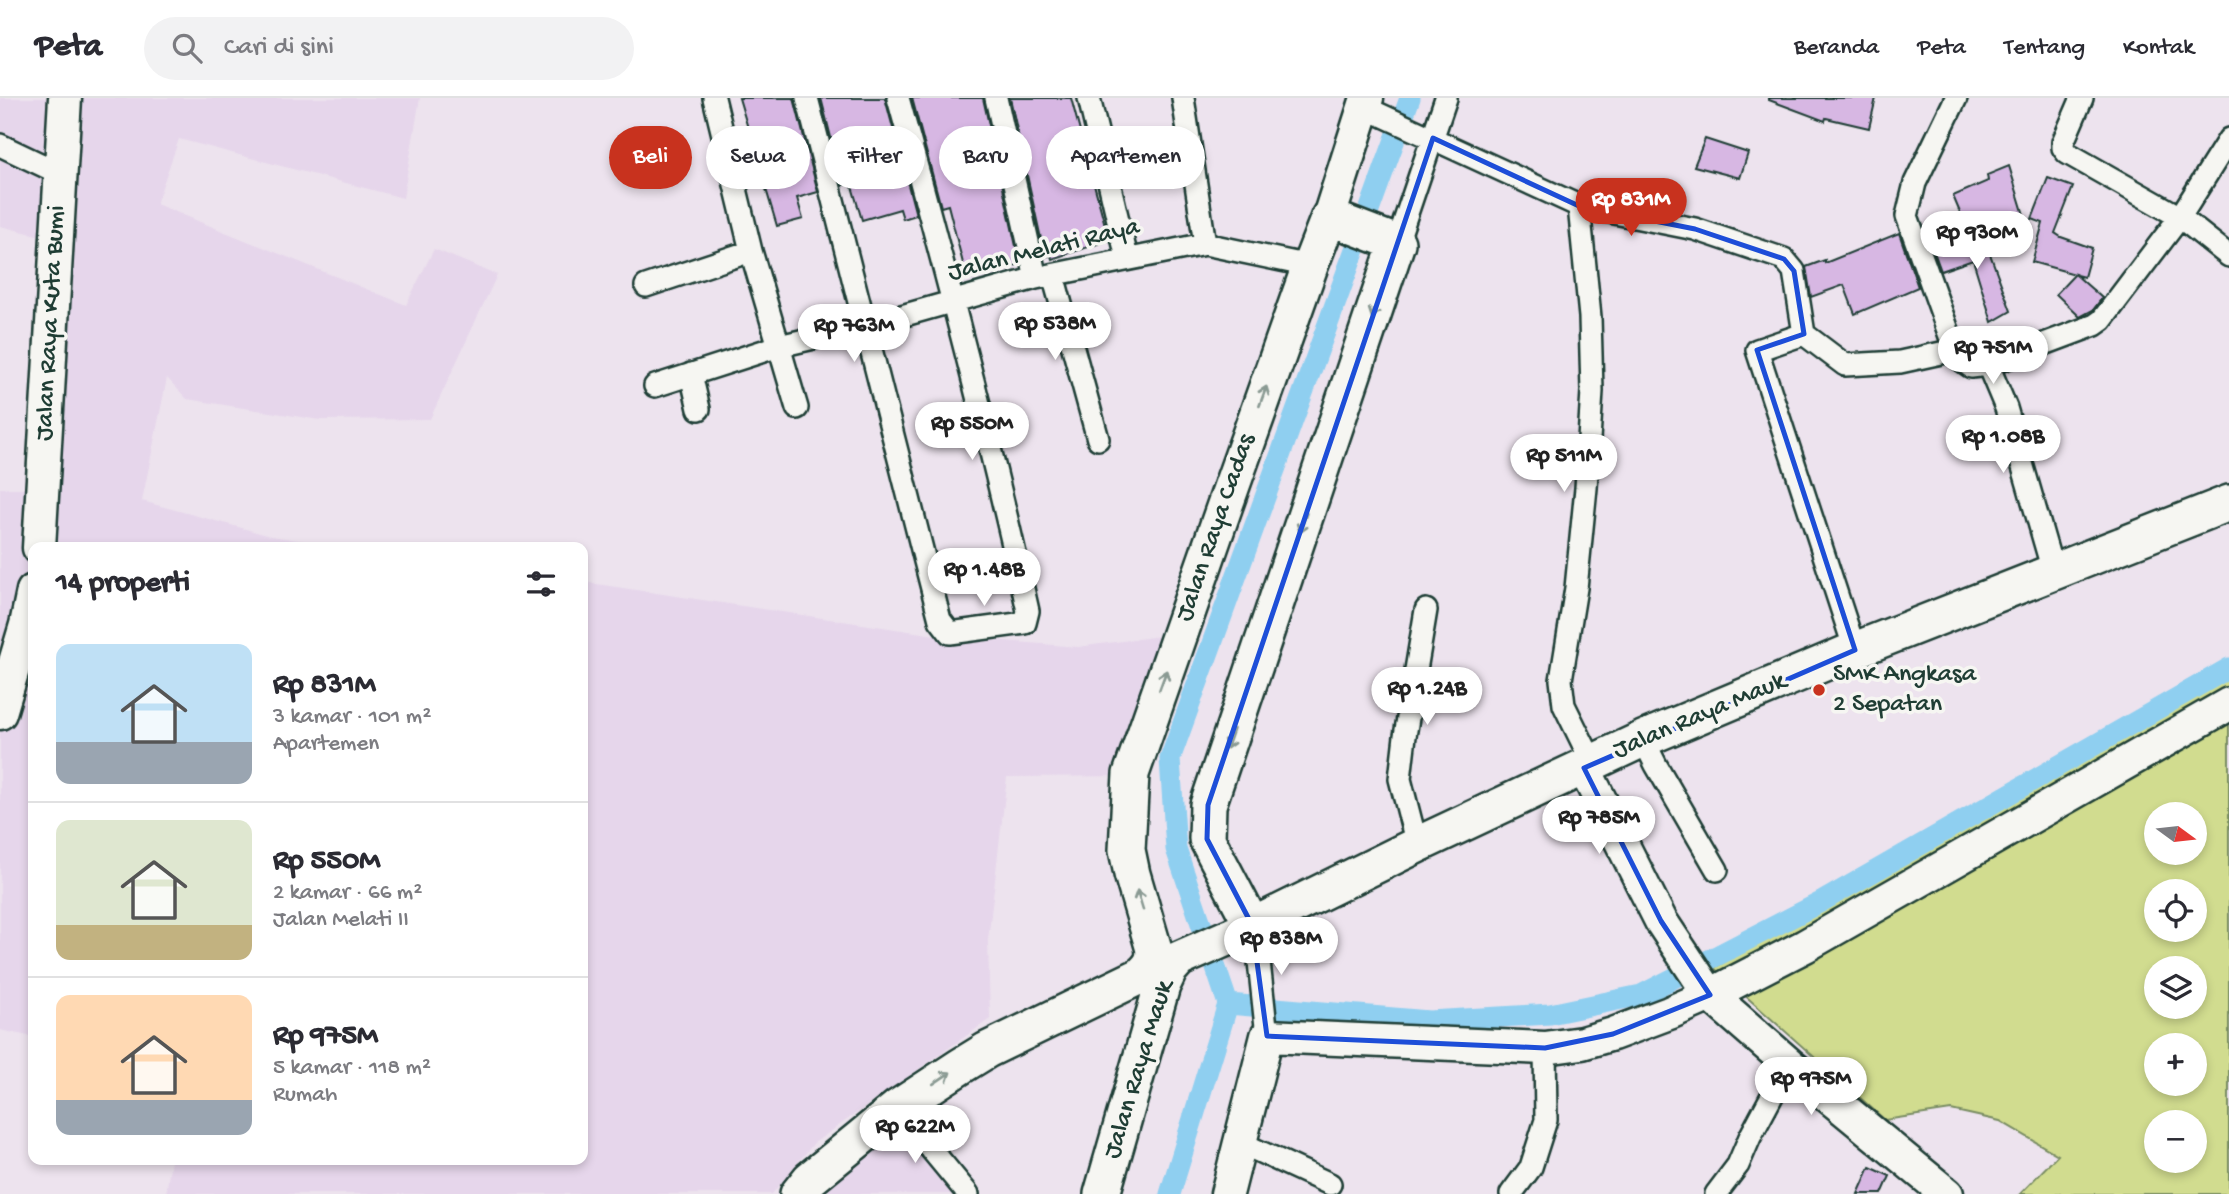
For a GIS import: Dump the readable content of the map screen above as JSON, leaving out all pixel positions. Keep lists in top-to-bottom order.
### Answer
{
  "streets": {
    "main road": ["Jalan Raya Cadas", "Jalan Raya Mauk"],
    "street": ["Jalan Melati Raya", "Jalan Raya Kuta Bumi"]
  },
  "crossings": [
    ["Jalan Raya Cadas", "Jalan Raya Mauk"]
  ],
  "places": ["SMK Angkasa 2 Sepatan"],
  "north": "right",
  "page": {
    "header": "Peta",
    "search": "Cari di sini",
    "nav": [
      "Beranda",
      "Peta",
      "Tentang",
      "Kontak"
    ],
    "chip": [
      "Beli",
      "Sewa",
      "Filter",
      "Baru",
      "Apartemen"
    ],
    "price": [
      "Rp 831M",
      "Rp 930M",
      "Rp 538M",
      "Rp 763M",
      "Rp 751M",
      "Rp 550M",
      "Rp 1.08B",
      "Rp 511M",
      "Rp 1.48B",
      "Rp 1.24B",
      "Rp 785M",
      "Rp 838M",
      "Rp 975M",
      "Rp 622M"
    ],
    "heading": "14 properti",
    "list": [
      {
        "name": "Rp 831M",
        "note": "3 kamar · 101 m² · Apartemen"
      },
      {
        "name": "Rp 550M",
        "note": "2 kamar · 66 m² · Jalan Melati II"
      },
      {
        "name": "Rp 975M",
        "note": "5 kamar · 118 m² · Rumah"
      }
    ],
    "map_buttons": ["+", "−"]
  }
}
